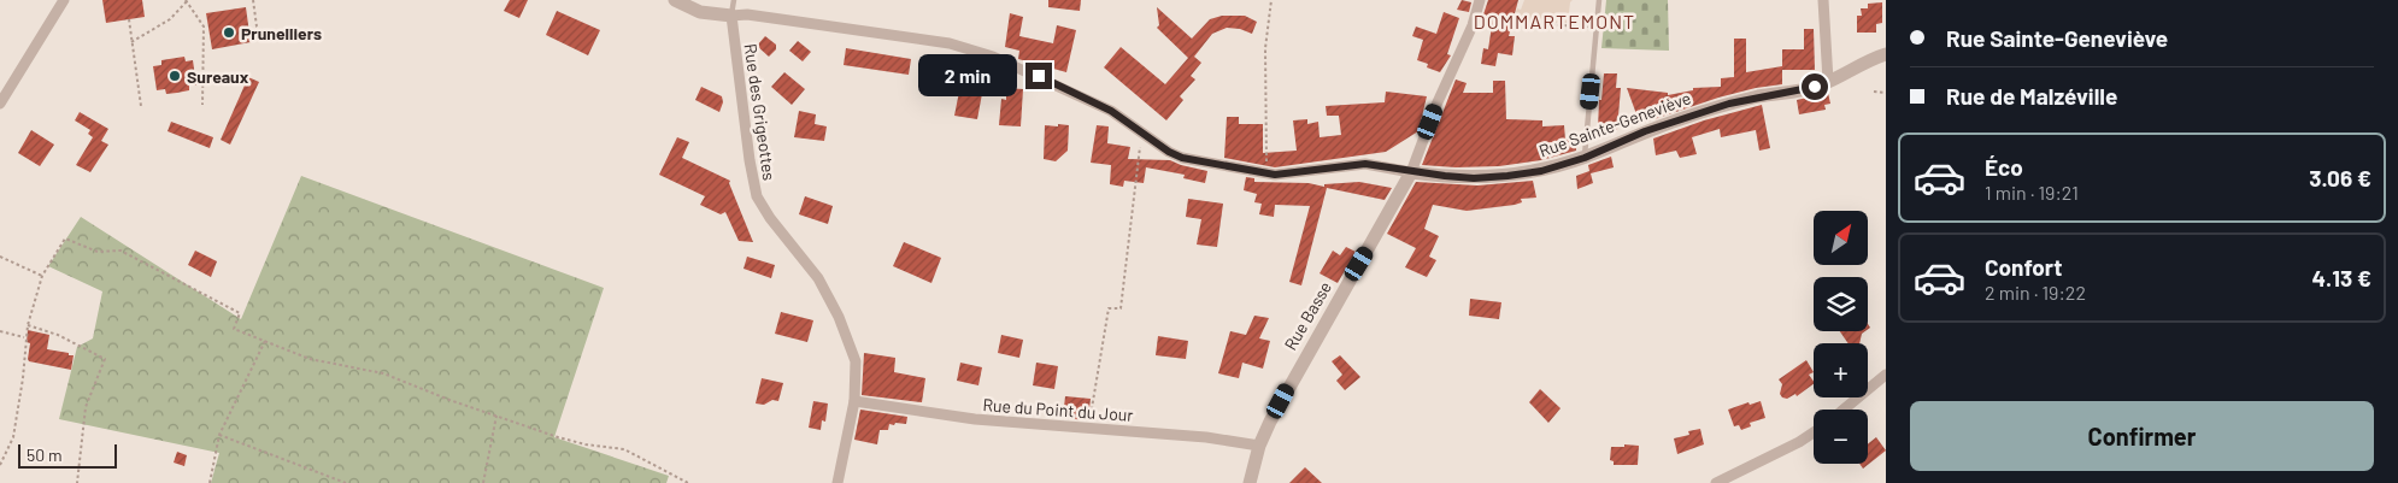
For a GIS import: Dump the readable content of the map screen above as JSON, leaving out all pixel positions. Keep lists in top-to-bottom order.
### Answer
{
  "streets": {
    "street": [
      "Rue des Grigeottes",
      "Rue Sainte-Geneviève",
      "Rue Basse",
      "Rue du Point du Jour"
    ]
  },
  "crossings": [
    ["Rue des Grigeottes", "Rue du Point du Jour"],
    ["Rue Sainte-Geneviève", "Rue Basse"],
    ["Rue Basse", "Rue du Point du Jour"]
  ],
  "districts": ["DOMMARTEMONT"],
  "places": ["Prunelliers", "Sureaux"],
  "scale_bar": "50 m",
  "north": "top right",
  "page": {
    "banner": ["Rue Sainte-Geneviève", "Rue de Malzéville"],
    "bubble": "2 min",
    "list": [
      {
        "name": "Éco",
        "note": "1 min · 19:21",
        "value": "3.06 €"
      },
      {
        "name": "Confort",
        "note": "2 min · 19:22",
        "value": "4.13 €"
      }
    ],
    "map_buttons": ["+", "−"],
    "buttons": "Confirmer",
    "scale": "50 m"
  }
}
